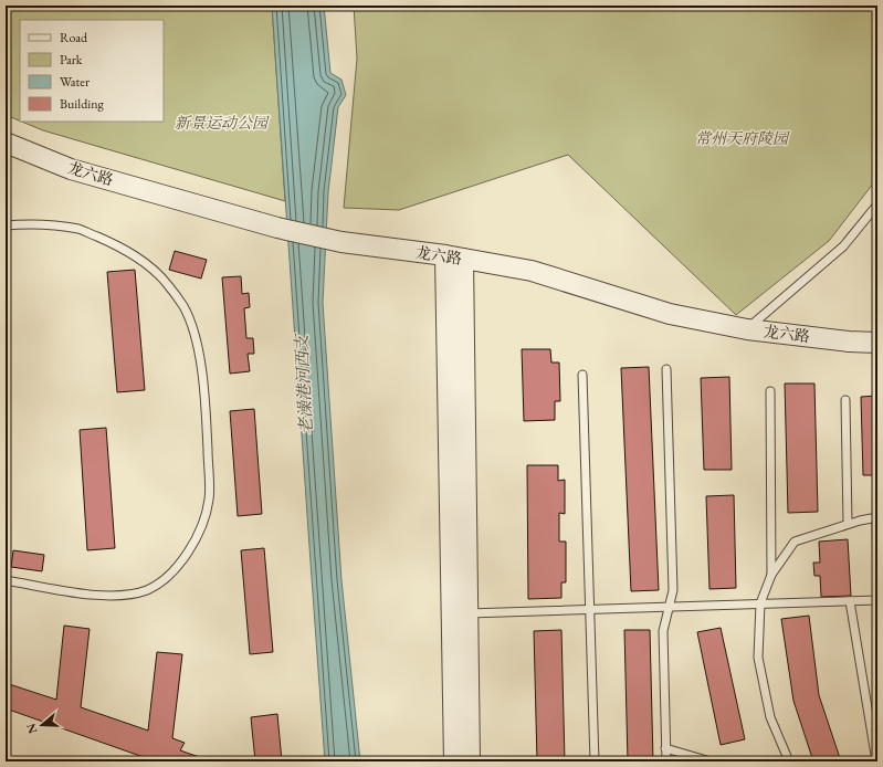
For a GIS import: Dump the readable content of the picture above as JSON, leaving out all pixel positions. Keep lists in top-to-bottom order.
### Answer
{
  "streets": {
    "street": ["龙六路"]
  },
  "water": ["老澡港河西支"],
  "parks": ["新景运动公园", "常州天府陵园"],
  "legend": [
    "Road",
    "Park",
    "Water",
    "Building"
  ],
  "north": "left"
}
